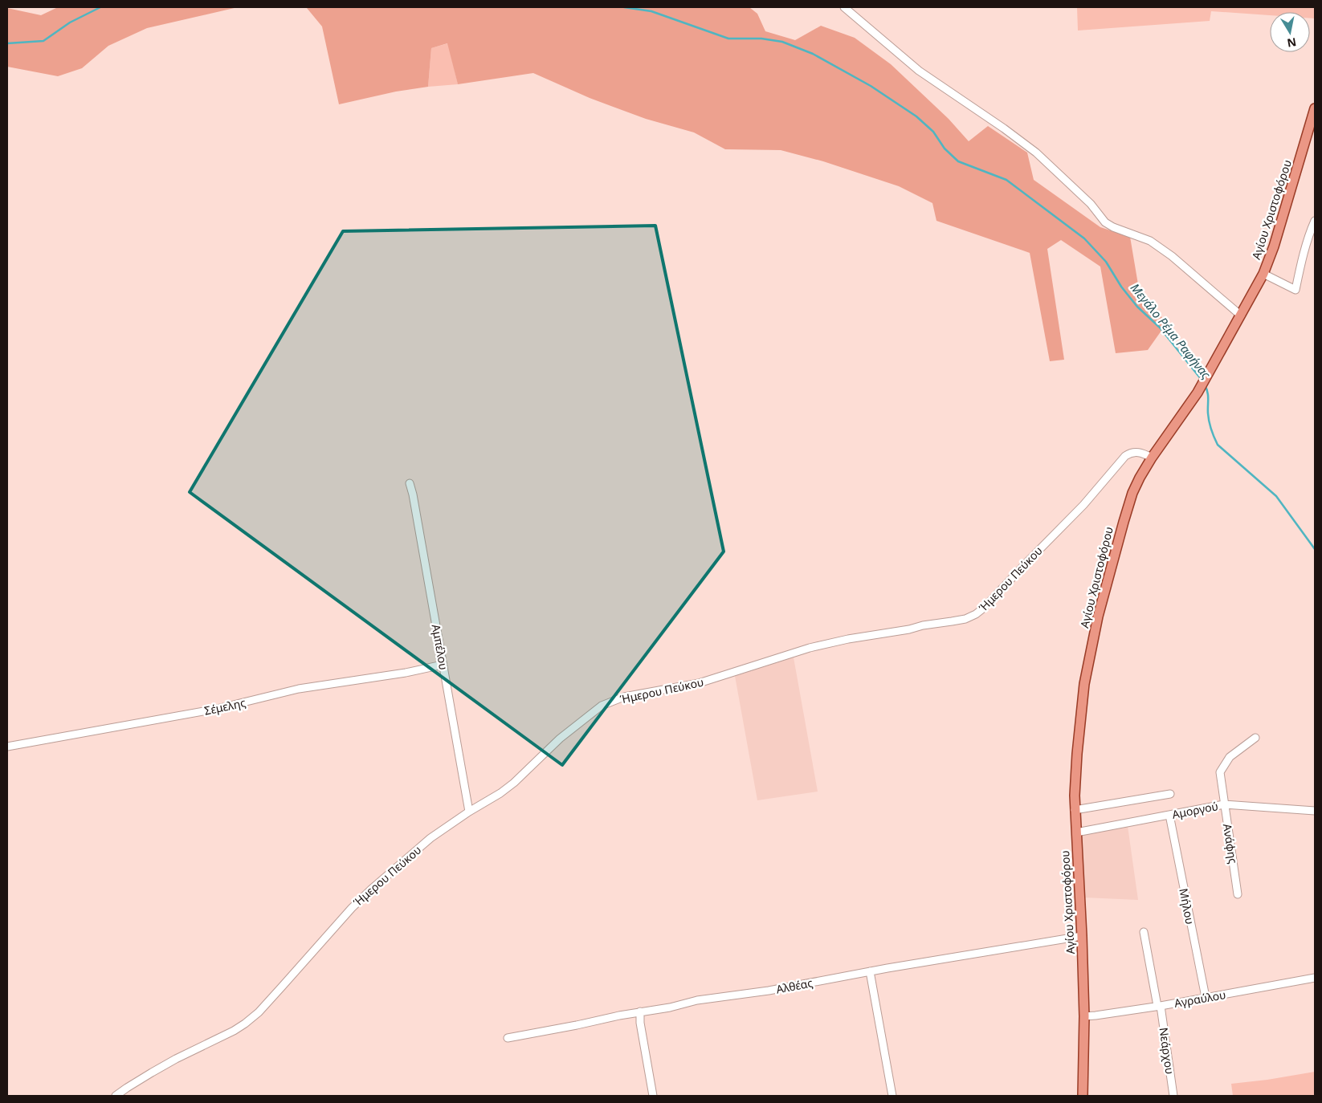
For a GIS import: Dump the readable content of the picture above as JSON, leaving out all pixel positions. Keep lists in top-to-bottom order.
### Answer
{
  "streets": {
    "main road": ["Αγίου Χριστοφόρου"],
    "street": [
      "Ήμερου Πεύκου",
      "Αμπέλου",
      "Σέμελης",
      "Αμοργού",
      "Ανάφης",
      "Μήλου",
      "Αλθέας",
      "Αγραύλου",
      "Νεάρχου"
    ]
  },
  "crossings": [
    ["Αγίου Χριστοφόρου", "Ήμερου Πεύκου"],
    ["Αγίου Χριστοφόρου", "Αμοργού"],
    ["Αγίου Χριστοφόρου", "Αλθέας"],
    ["Αγίου Χριστοφόρου", "Αγραύλου"],
    ["Ήμερου Πεύκου", "Αμπέλου"],
    ["Αμπέλου", "Σέμελης"],
    ["Αμοργού", "Ανάφης"],
    ["Αμοργού", "Μήλου"],
    ["Μήλου", "Αγραύλου"],
    ["Αγραύλου", "Νεάρχου"]
  ],
  "water": ["Μεγάλο Ρέμα Ραφήνας"],
  "north": "bottom"
}
